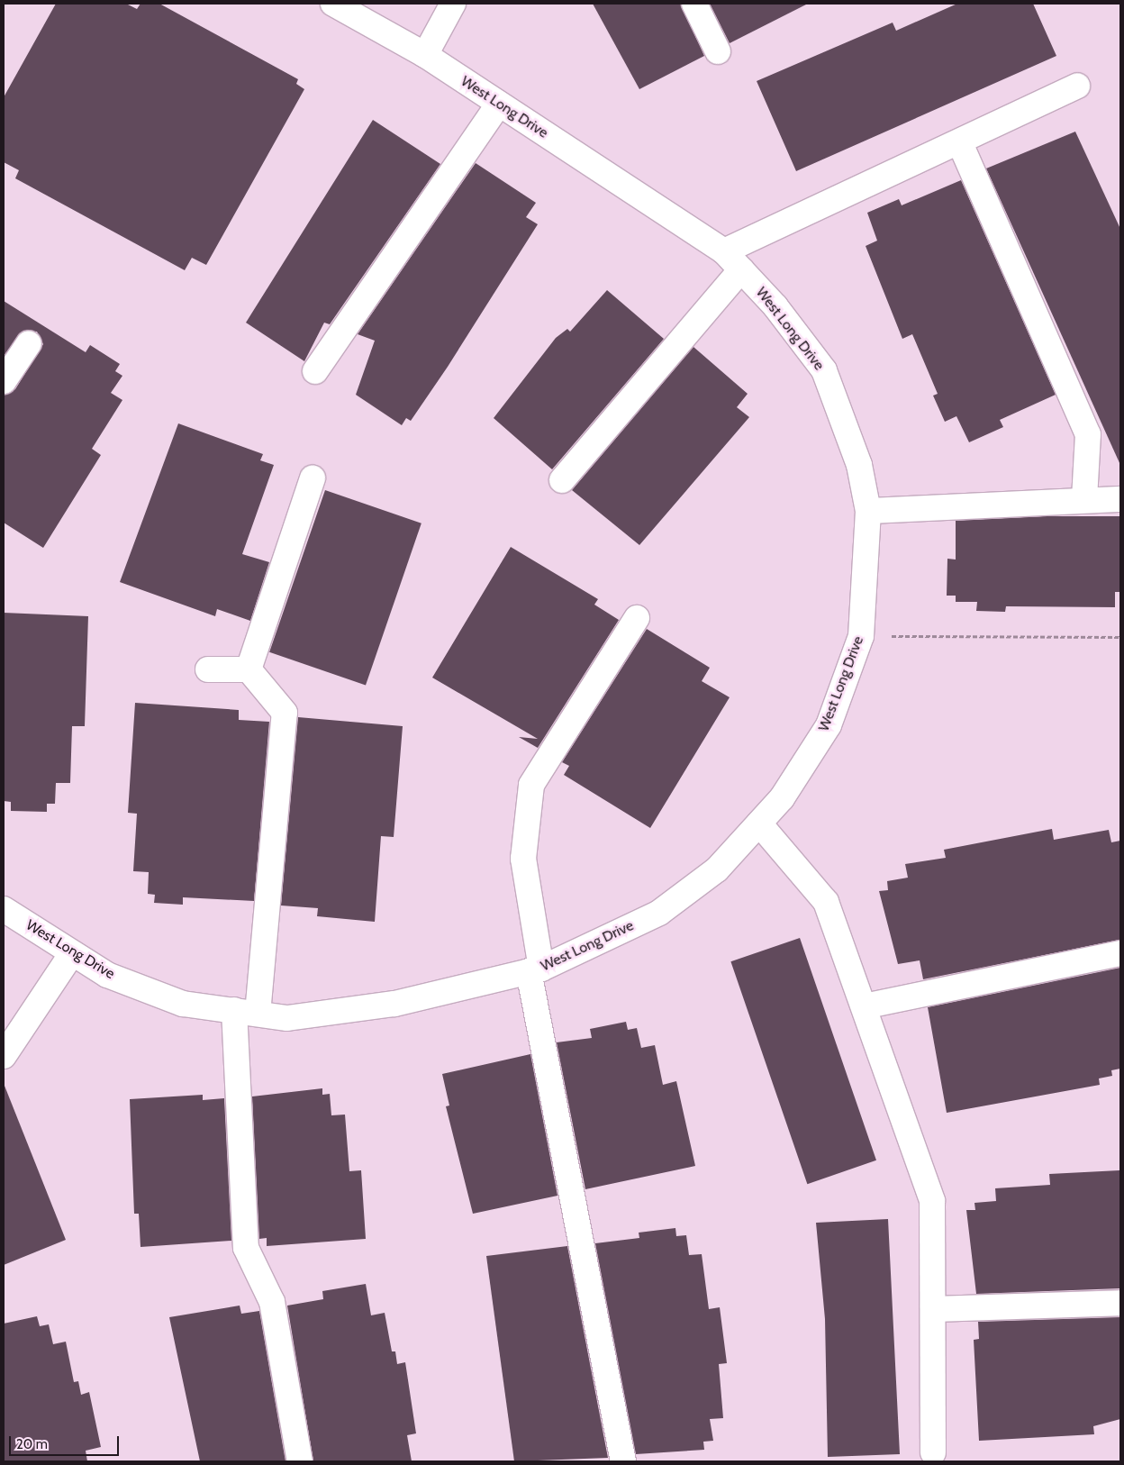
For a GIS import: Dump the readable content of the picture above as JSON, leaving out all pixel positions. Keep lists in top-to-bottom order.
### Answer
{
  "streets": {
    "street": ["West Long Drive"]
  },
  "scale_bar": "20 m"
}
